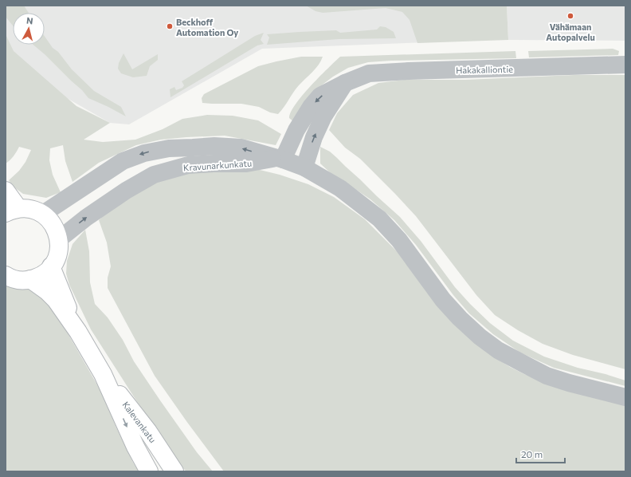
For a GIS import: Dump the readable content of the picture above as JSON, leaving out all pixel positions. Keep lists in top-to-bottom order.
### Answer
{
  "streets": {
    "main road": ["Kalevankatu"],
    "street": ["Hakakalliontie", "Kravunarkunkatu"]
  },
  "crossings": [
    ["Hakakalliontie", "Kravunarkunkatu"]
  ],
  "places": ["Vähämaan Autopalvelu", "Beckhoff Automation Oy"],
  "scale_bar": "20 m",
  "north": "top"
}
